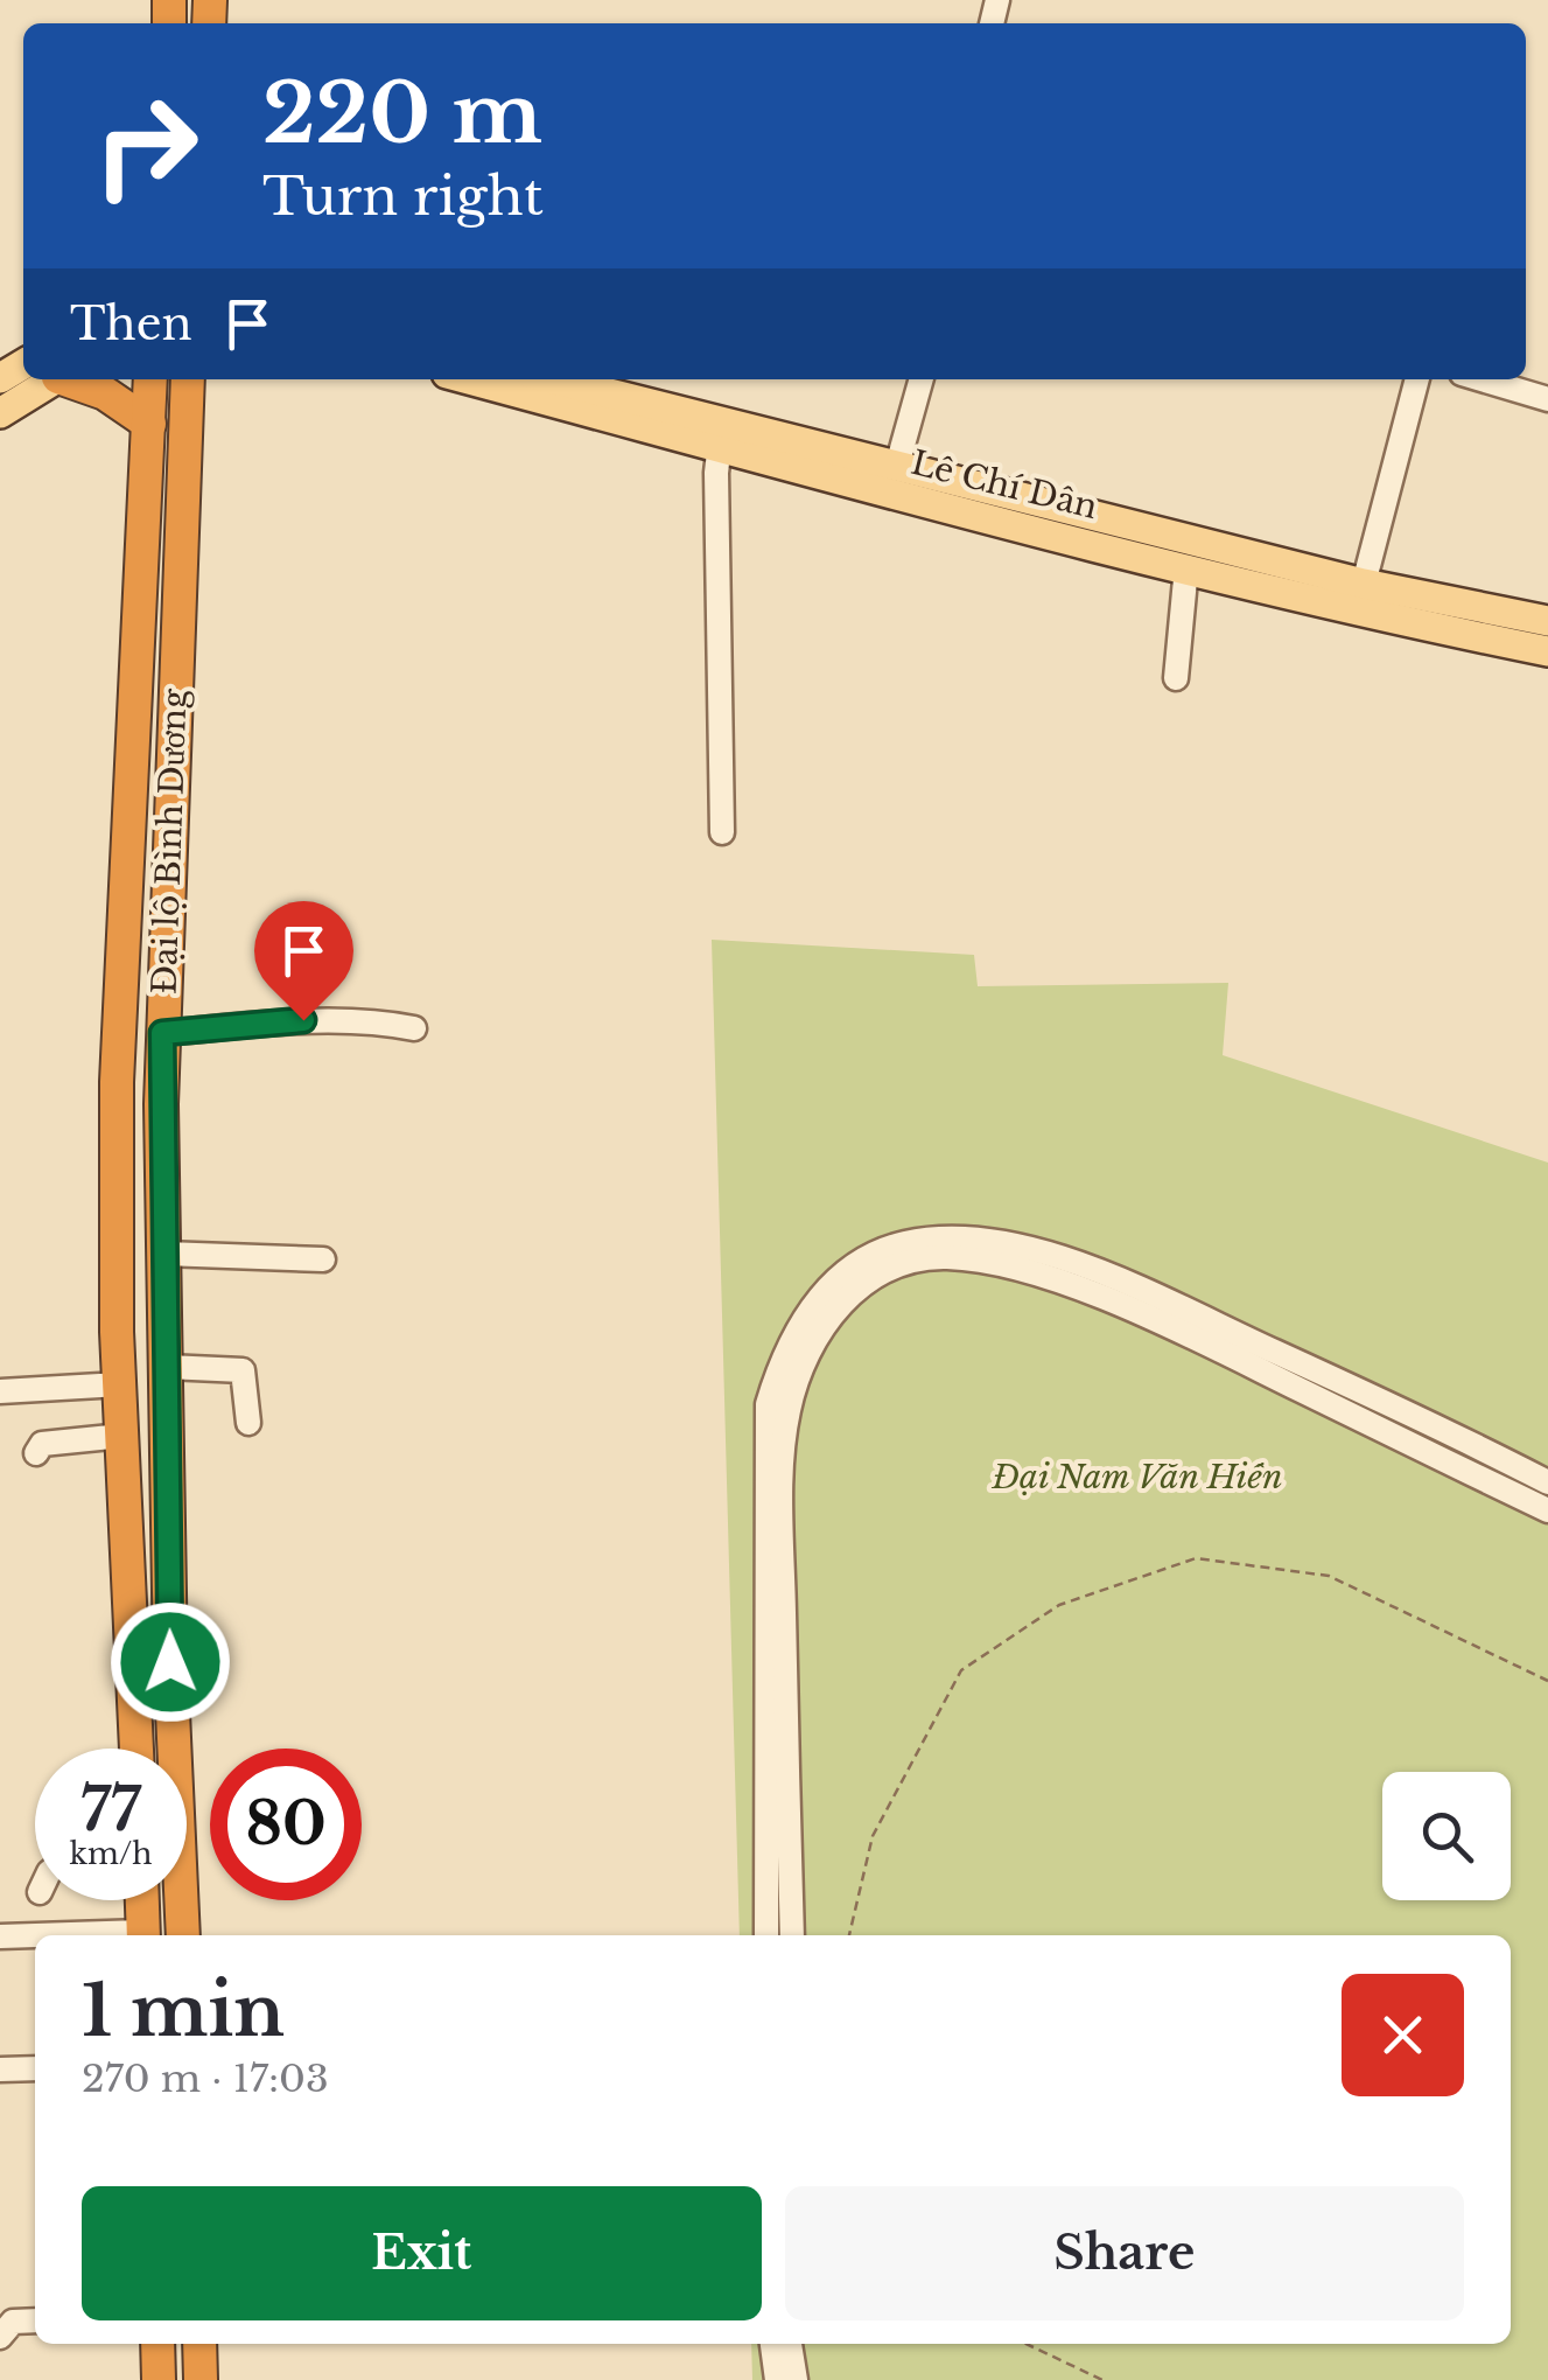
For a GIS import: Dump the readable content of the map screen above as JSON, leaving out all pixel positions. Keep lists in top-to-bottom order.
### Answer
{
  "streets": {
    "highway": ["Đại lộ Bình Dương"],
    "main road": ["Lê Chí Dân"]
  },
  "parks": ["Đại Nam Văn Hiến"],
  "page": {
    "turn": ["220 m", "Turn right"],
    "then": "Then",
    "speed": "77 km/h",
    "limit": "80",
    "heading": ["1 min", "270 m · 17:03"],
    "buttons": ["Exit", "Share"]
  }
}
